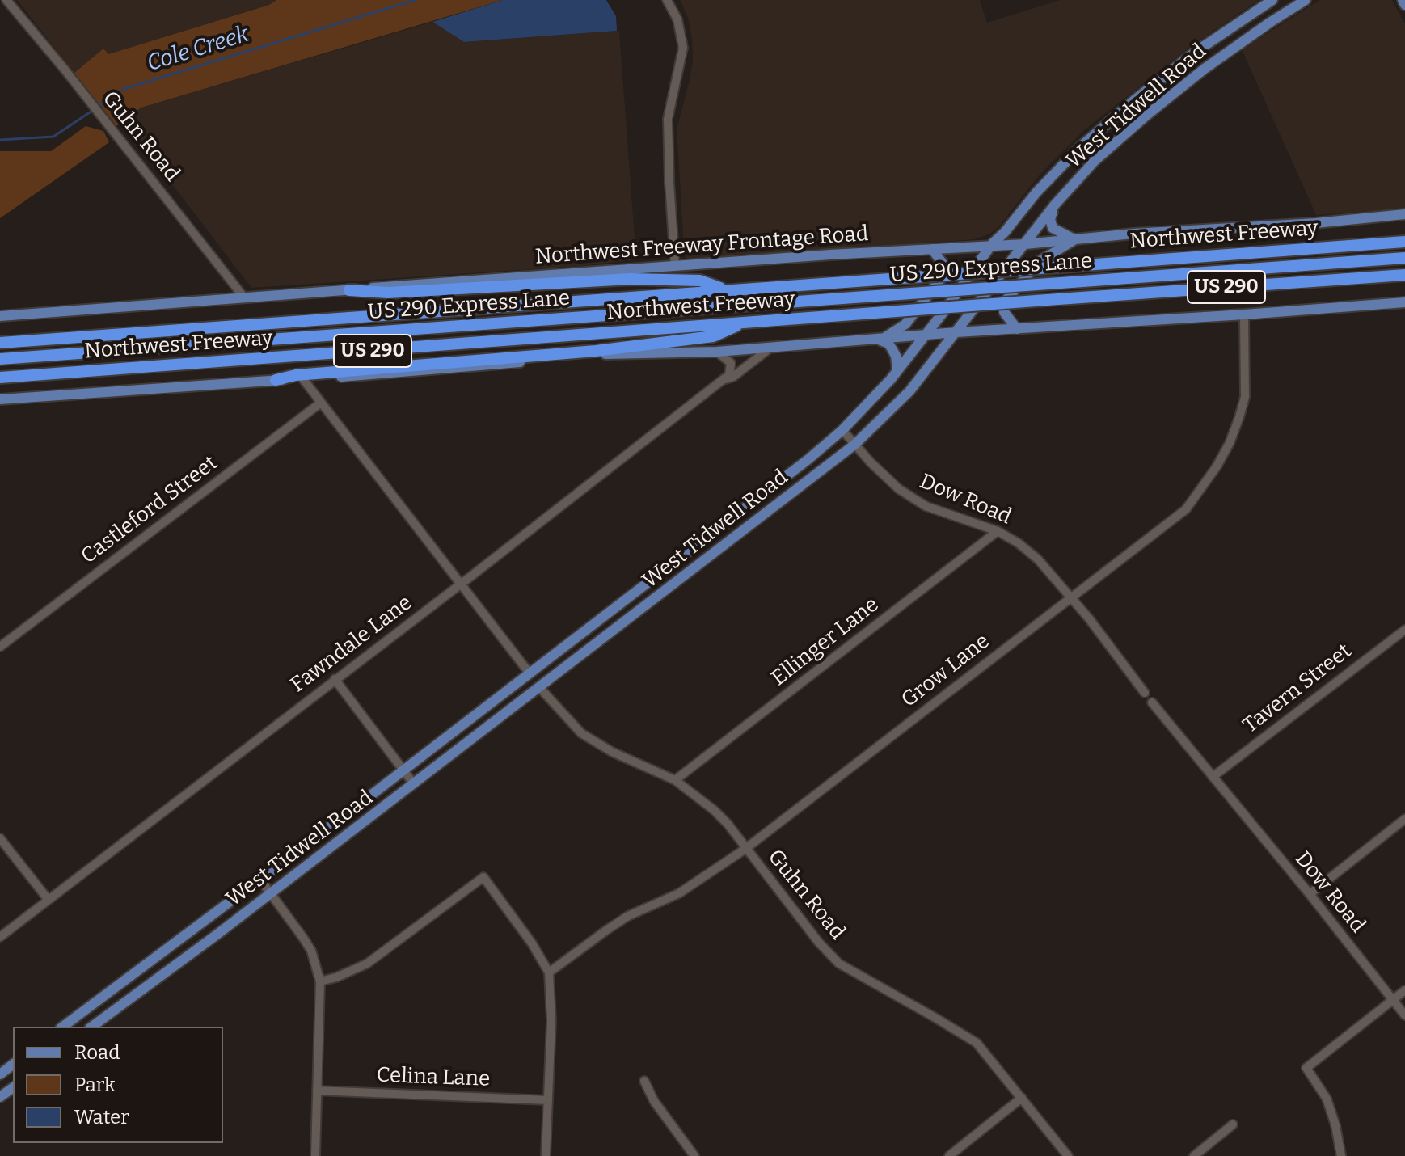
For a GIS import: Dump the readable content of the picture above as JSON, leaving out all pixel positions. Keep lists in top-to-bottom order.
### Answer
{
  "streets": {
    "highway": ["Northwest Freeway", "US 290 Express Lane", "US 290"],
    "main road": ["West Tidwell Road", "Northwest Freeway Frontage Road"],
    "street": [
      "Guhn Road",
      "Dow Road",
      "Castleford Street",
      "Ellinger Lane",
      "Fawndale Lane",
      "Grow Lane",
      "Tavern Street",
      "Celina Lane"
    ]
  },
  "crossings": [
    ["West Tidwell Road", "Guhn Road"],
    ["West Tidwell Road", "Northwest Freeway Frontage Road"],
    ["West Tidwell Road", "Dow Road"],
    ["Guhn Road", "Northwest Freeway Frontage Road"],
    ["Guhn Road", "Ellinger Lane"],
    ["Guhn Road", "Grow Lane"],
    ["Dow Road", "Ellinger Lane"],
    ["Dow Road", "Grow Lane"],
    ["Dow Road", "Tavern Street"]
  ],
  "water": ["Cole Creek"],
  "legend": ["Road", "Park", "Water"]
}
